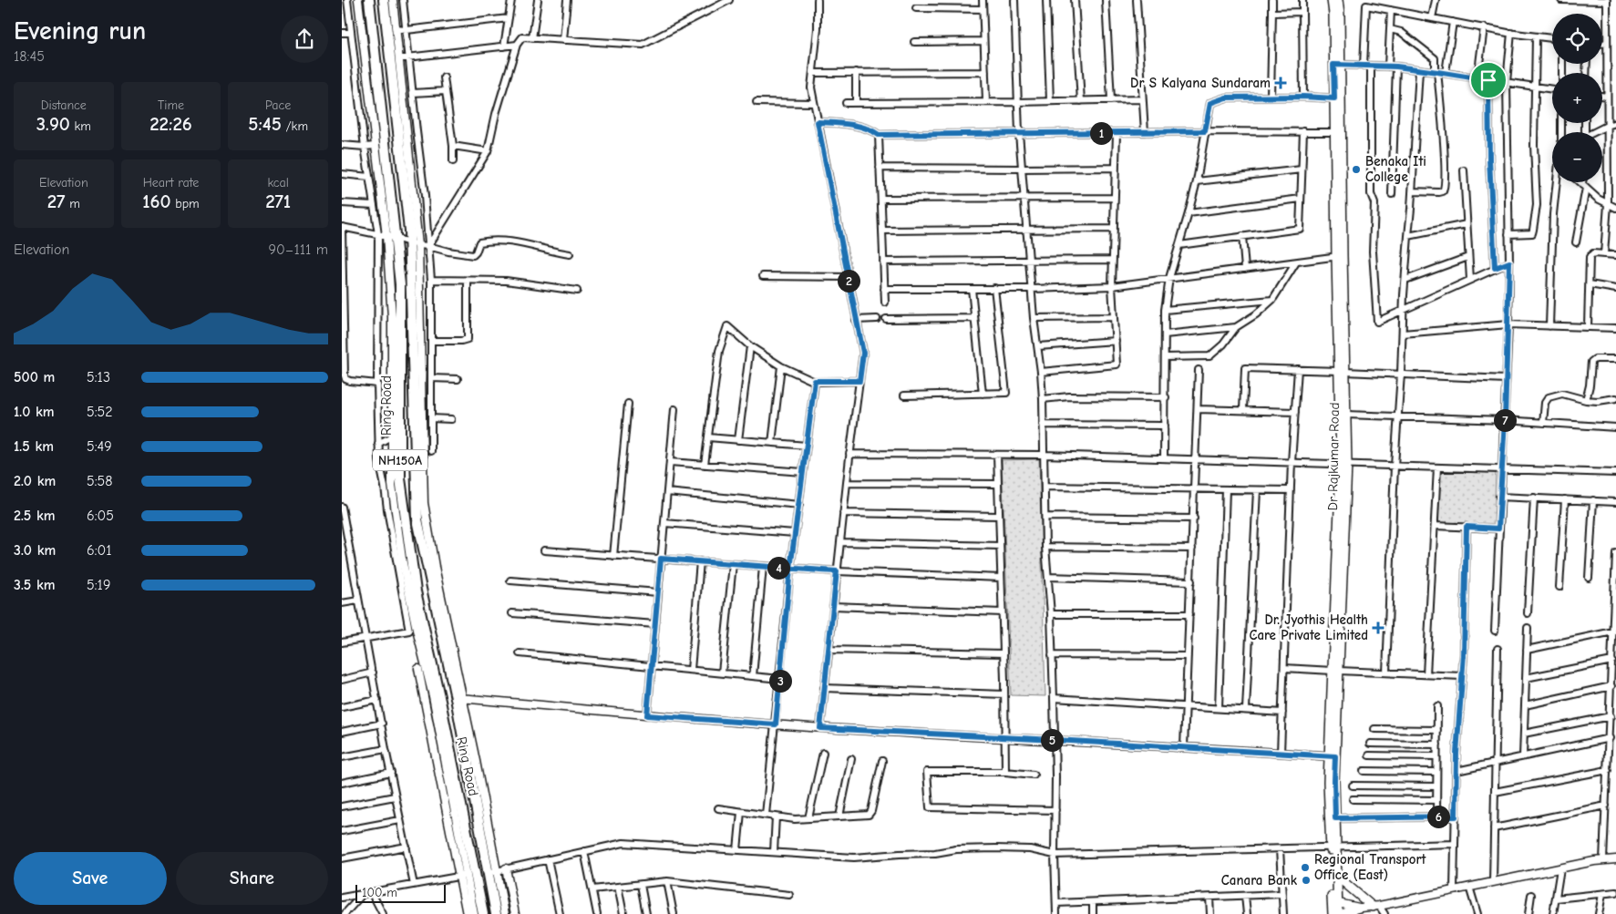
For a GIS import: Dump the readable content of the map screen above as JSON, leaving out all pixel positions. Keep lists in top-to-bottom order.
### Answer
{
  "streets": {
    "highway": ["Ring Road", "NH150A"],
    "main road": ["Dr Rajkumar Road"]
  },
  "places": {
    "health": ["Dr S Kalyana Sundaram", "Dr. Jyothis Health Care Private Limited"],
    "other": ["Benaka Iti College", "Regional Transport Office (East)", "Canara Bank"]
  },
  "scale_bar": "100 m",
  "page": {
    "heading": ["Evening run", "18:45"],
    "map_buttons": ["+", "−"],
    "stats": [
      ["Distance", "3.90 km"],
      ["Time", "22:26"],
      ["Pace", "5:45 /km"],
      ["Elevation", "27 m"],
      ["Heart rate", "160 bpm"],
      ["kcal", "271"]
    ],
    "pins": [
      "1",
      "2",
      "7",
      "4",
      "3",
      "5",
      "6"
    ],
    "chart": ["Elevation", "90–111 m"],
    "list": [
      {
        "name": "500 m",
        "note": "5:13"
      },
      {
        "name": "1.0 km",
        "note": "5:52"
      },
      {
        "name": "1.5 km",
        "note": "5:49"
      },
      {
        "name": "2.0 km",
        "note": "5:58"
      },
      {
        "name": "2.5 km",
        "note": "6:05"
      },
      {
        "name": "3.0 km",
        "note": "6:01"
      },
      {
        "name": "3.5 km",
        "note": "5:19"
      }
    ],
    "buttons": ["Save", "Share"],
    "scale": "100 m"
  }
}
